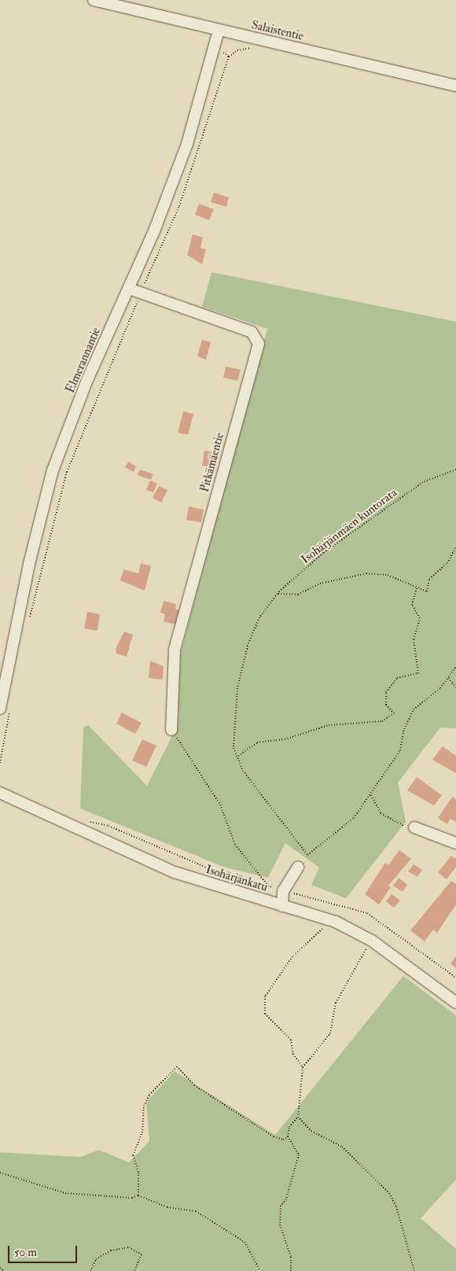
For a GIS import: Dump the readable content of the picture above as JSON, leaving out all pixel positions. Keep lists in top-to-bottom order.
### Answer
{
  "streets": {
    "street": [
      "Salaistentie",
      "Elmerannantie",
      "Pitkämäentie",
      "Isohärjänkatu"
    ],
    "path": ["Isohärjänmäen kuntorata"]
  },
  "crossings": [
    ["Salaistentie", "Elmerannantie"],
    ["Elmerannantie", "Pitkämäentie"]
  ],
  "scale_bar": "50 m"
}
